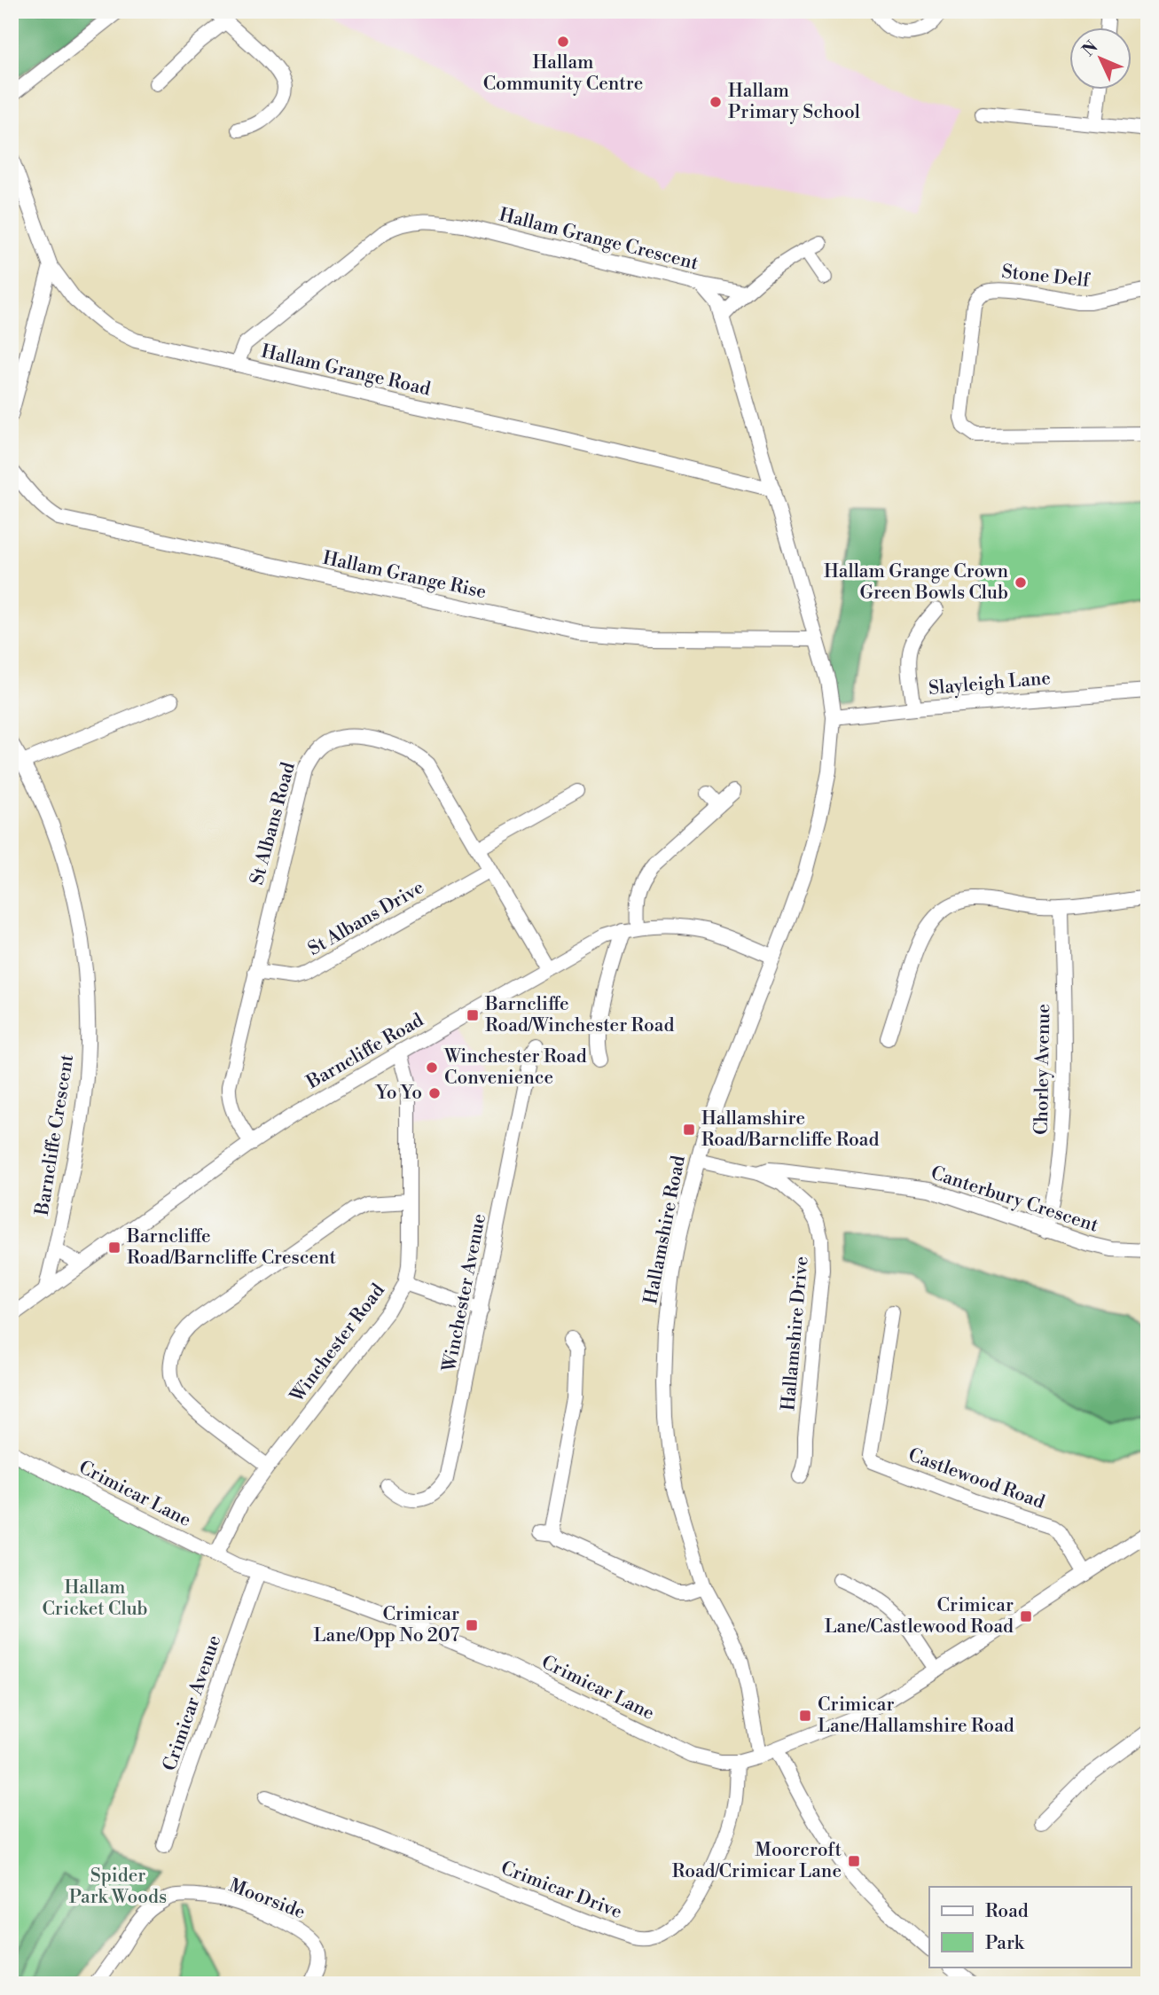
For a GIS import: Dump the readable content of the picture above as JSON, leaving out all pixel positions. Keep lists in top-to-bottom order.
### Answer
{
  "streets": {
    "street": [
      "Hallam Grange Crescent",
      "Stone Delf",
      "Hallam Grange Road",
      "Hallam Grange Rise",
      "Slayleigh Lane",
      "St Albans Road",
      "St Albans Drive",
      "Barncliffe Road",
      "Chorley Avenue",
      "Barncliffe Crescent",
      "Canterbury Crescent",
      "Hallamshire Road",
      "Winchester Avenue",
      "Hallamshire Drive",
      "Winchester Road",
      "Castlewood Road",
      "Crimicar Lane",
      "Crimicar Avenue",
      "Crimicar Drive",
      "Moorside"
    ]
  },
  "crossings": [
    ["Hallam Grange Crescent", "Hallam Grange Road"],
    ["Hallam Grange Crescent", "Hallam Grange Rise"],
    ["Hallam Grange Crescent", "Slayleigh Lane"],
    ["Hallam Grange Crescent", "Hallamshire Road"],
    ["Slayleigh Lane", "Hallamshire Road"],
    ["St Albans Road", "St Albans Drive"],
    ["St Albans Road", "Barncliffe Road"],
    ["Barncliffe Road", "Barncliffe Crescent"],
    ["Barncliffe Road", "Hallamshire Road"],
    ["Barncliffe Road", "Winchester Road"],
    ["Chorley Avenue", "Canterbury Crescent"],
    ["Canterbury Crescent", "Hallamshire Drive"],
    ["Hallamshire Road", "Hallamshire Drive"],
    ["Hallamshire Road", "Crimicar Lane"],
    ["Winchester Road", "Crimicar Lane"],
    ["Castlewood Road", "Crimicar Lane"],
    ["Crimicar Lane", "Crimicar Avenue"],
    ["Crimicar Lane", "Crimicar Drive"]
  ],
  "parks": ["Hallam Cricket Club", "Spider Park Woods"],
  "places": {
    "other": [
      "Hallam Community Centre",
      "Hallam Primary School",
      "Hallam Grange Crown Green Bowls Club",
      "Winchester Road Convenience",
      "Yo Yo"
    ],
    "transit": [
      "Barncliffe Road/Winchester Road",
      "Hallamshire Road/Barncliffe Road",
      "Barncliffe Road/Barncliffe Crescent",
      "Crimicar Lane/Castlewood Road",
      "Crimicar Lane/Opp No 207",
      "Crimicar Lane/Hallamshire Road",
      "Moorcroft Road/Crimicar Lane"
    ]
  },
  "legend": ["Road", "Park"],
  "north": "top left"
}
